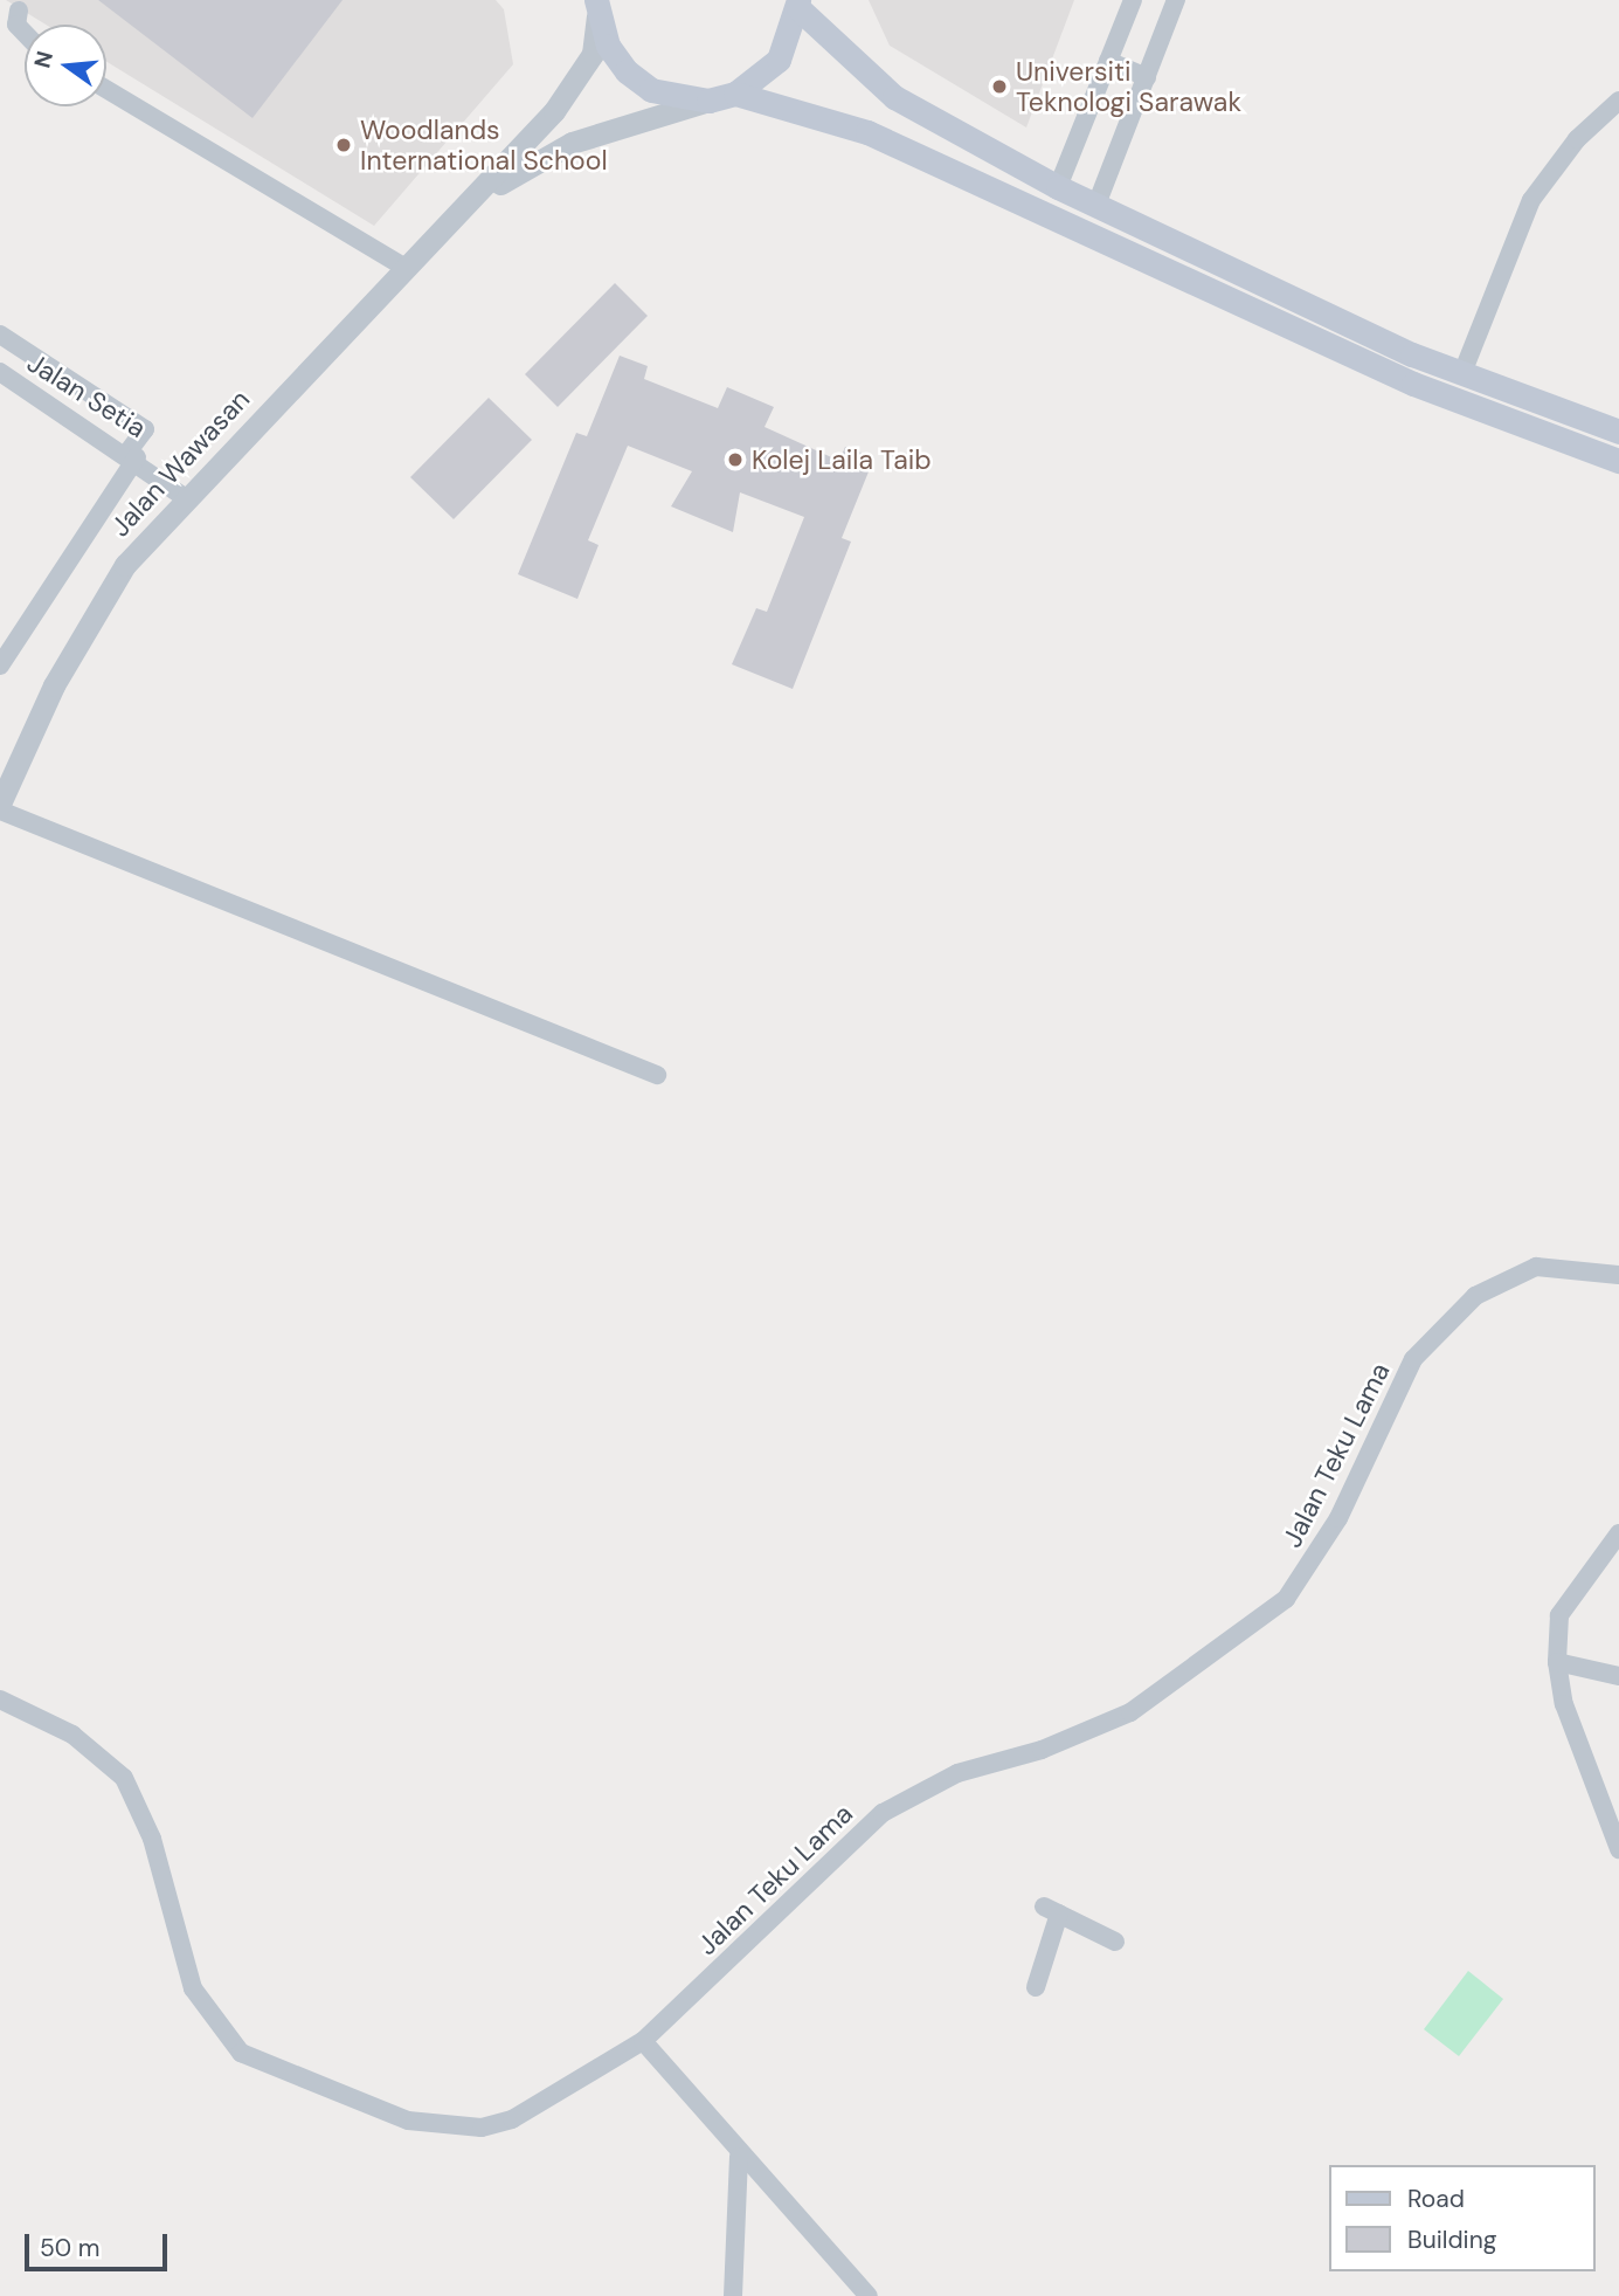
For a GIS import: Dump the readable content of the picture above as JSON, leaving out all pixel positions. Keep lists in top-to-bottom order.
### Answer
{
  "streets": {
    "street": ["Jalan Setia", "Jalan Wawasan", "Jalan Teku Lama"]
  },
  "crossings": [
    ["Jalan Setia", "Jalan Wawasan"]
  ],
  "places": ["Universiti Teknologi Sarawak", "Woodlands International School", "Kolej Laila Taib"],
  "legend": ["Road", "Building"],
  "scale_bar": "50 m",
  "north": "left"
}
